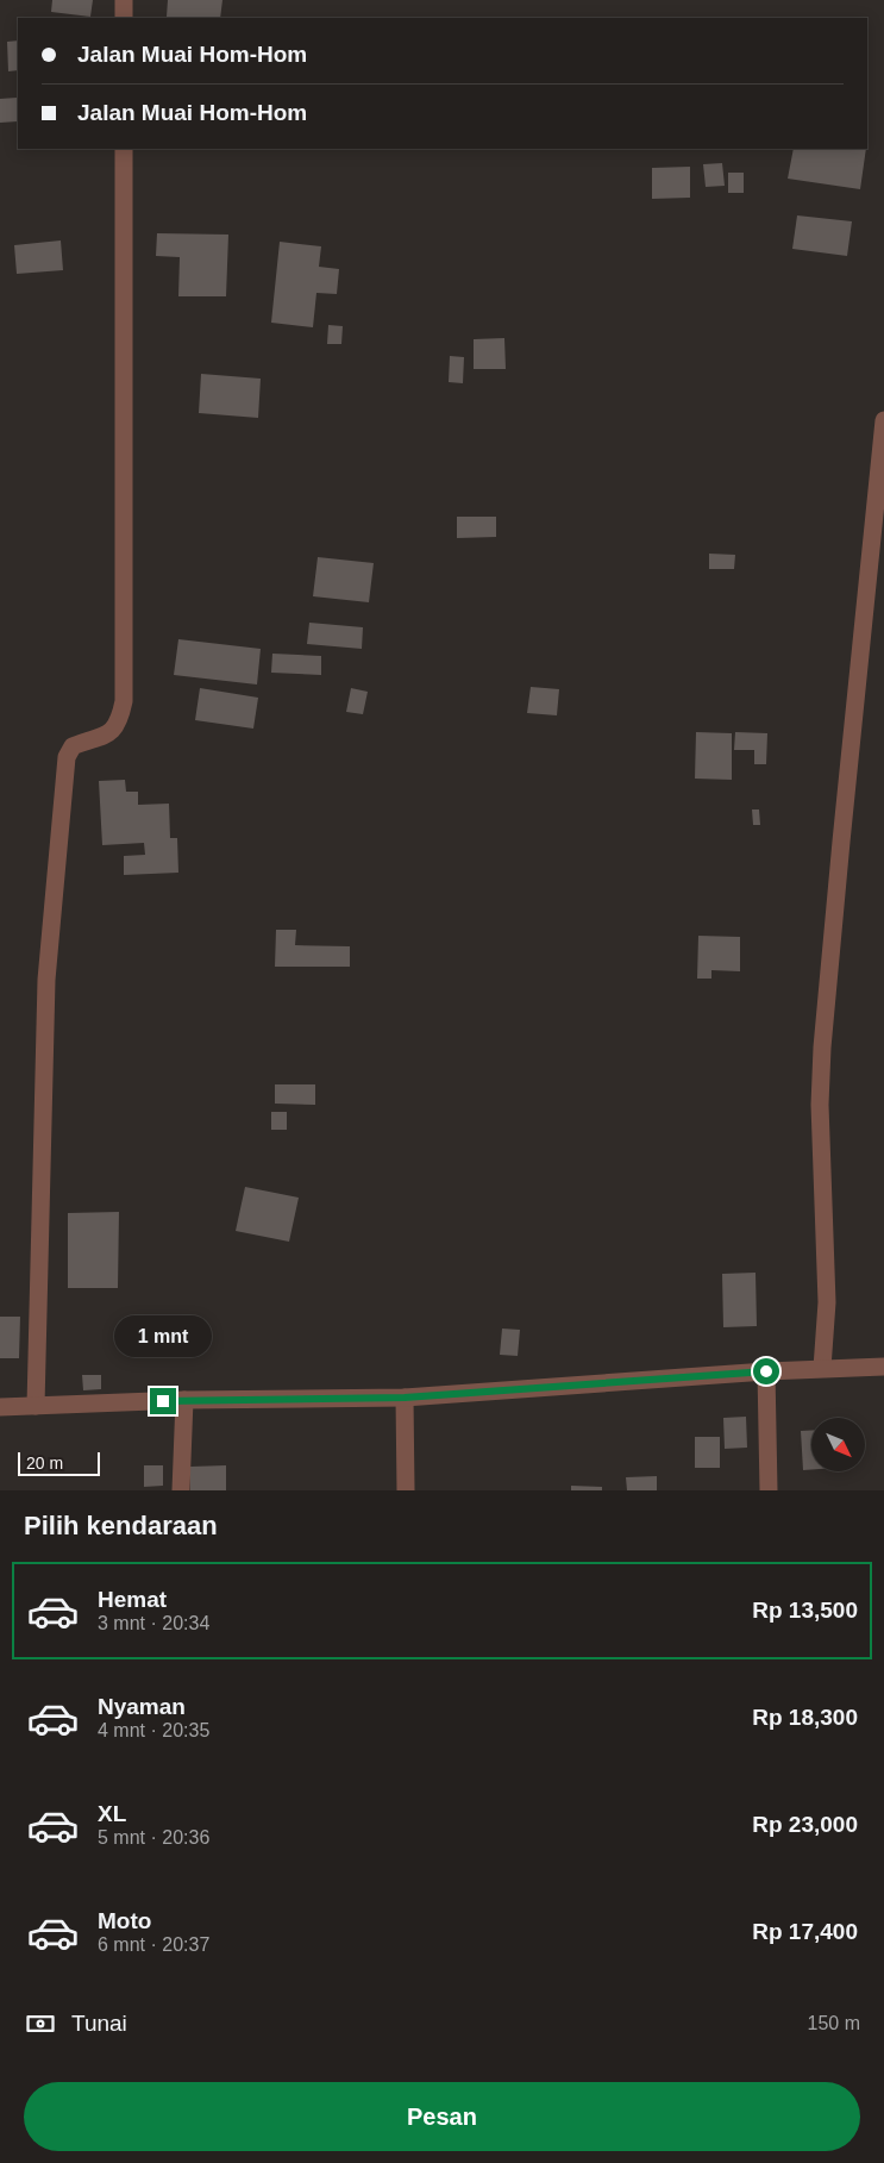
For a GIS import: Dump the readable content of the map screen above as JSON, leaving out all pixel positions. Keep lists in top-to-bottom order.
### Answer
{
  "scale_bar": "20 m",
  "north": "bottom right",
  "page": {
    "banner": ["Jalan Muai Hom-Hom", "Jalan Muai Hom-Hom"],
    "bubble": "1 mnt",
    "scale": "20 m",
    "heading": "Pilih kendaraan",
    "list": [
      {
        "name": "Hemat",
        "note": "3 mnt · 20:34",
        "value": "Rp 13,500"
      },
      {
        "name": "Nyaman",
        "note": "4 mnt · 20:35",
        "value": "Rp 18,300"
      },
      {
        "name": "XL",
        "note": "5 mnt · 20:36",
        "value": "Rp 23,000"
      },
      {
        "name": "Moto",
        "note": "6 mnt · 20:37",
        "value": "Rp 17,400"
      }
    ],
    "pay": ["Tunai", "150 m"],
    "buttons": "Pesan"
  }
}
